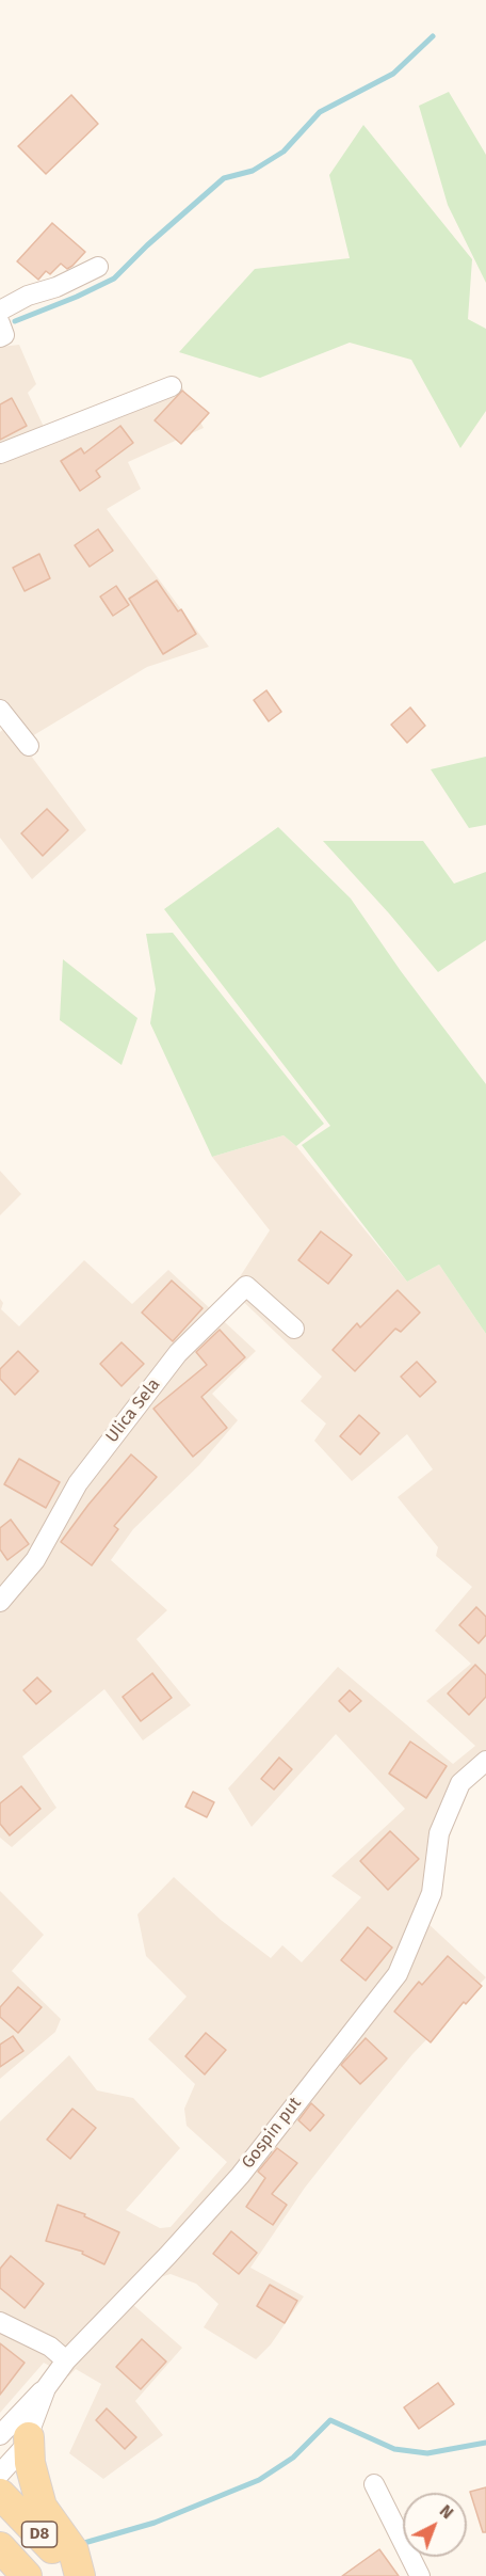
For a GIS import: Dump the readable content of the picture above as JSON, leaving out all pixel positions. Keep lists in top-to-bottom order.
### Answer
{
  "streets": {
    "main road": ["D8"],
    "street": ["Ulica Sela", "Gospin put"]
  },
  "north": "top right"
}
